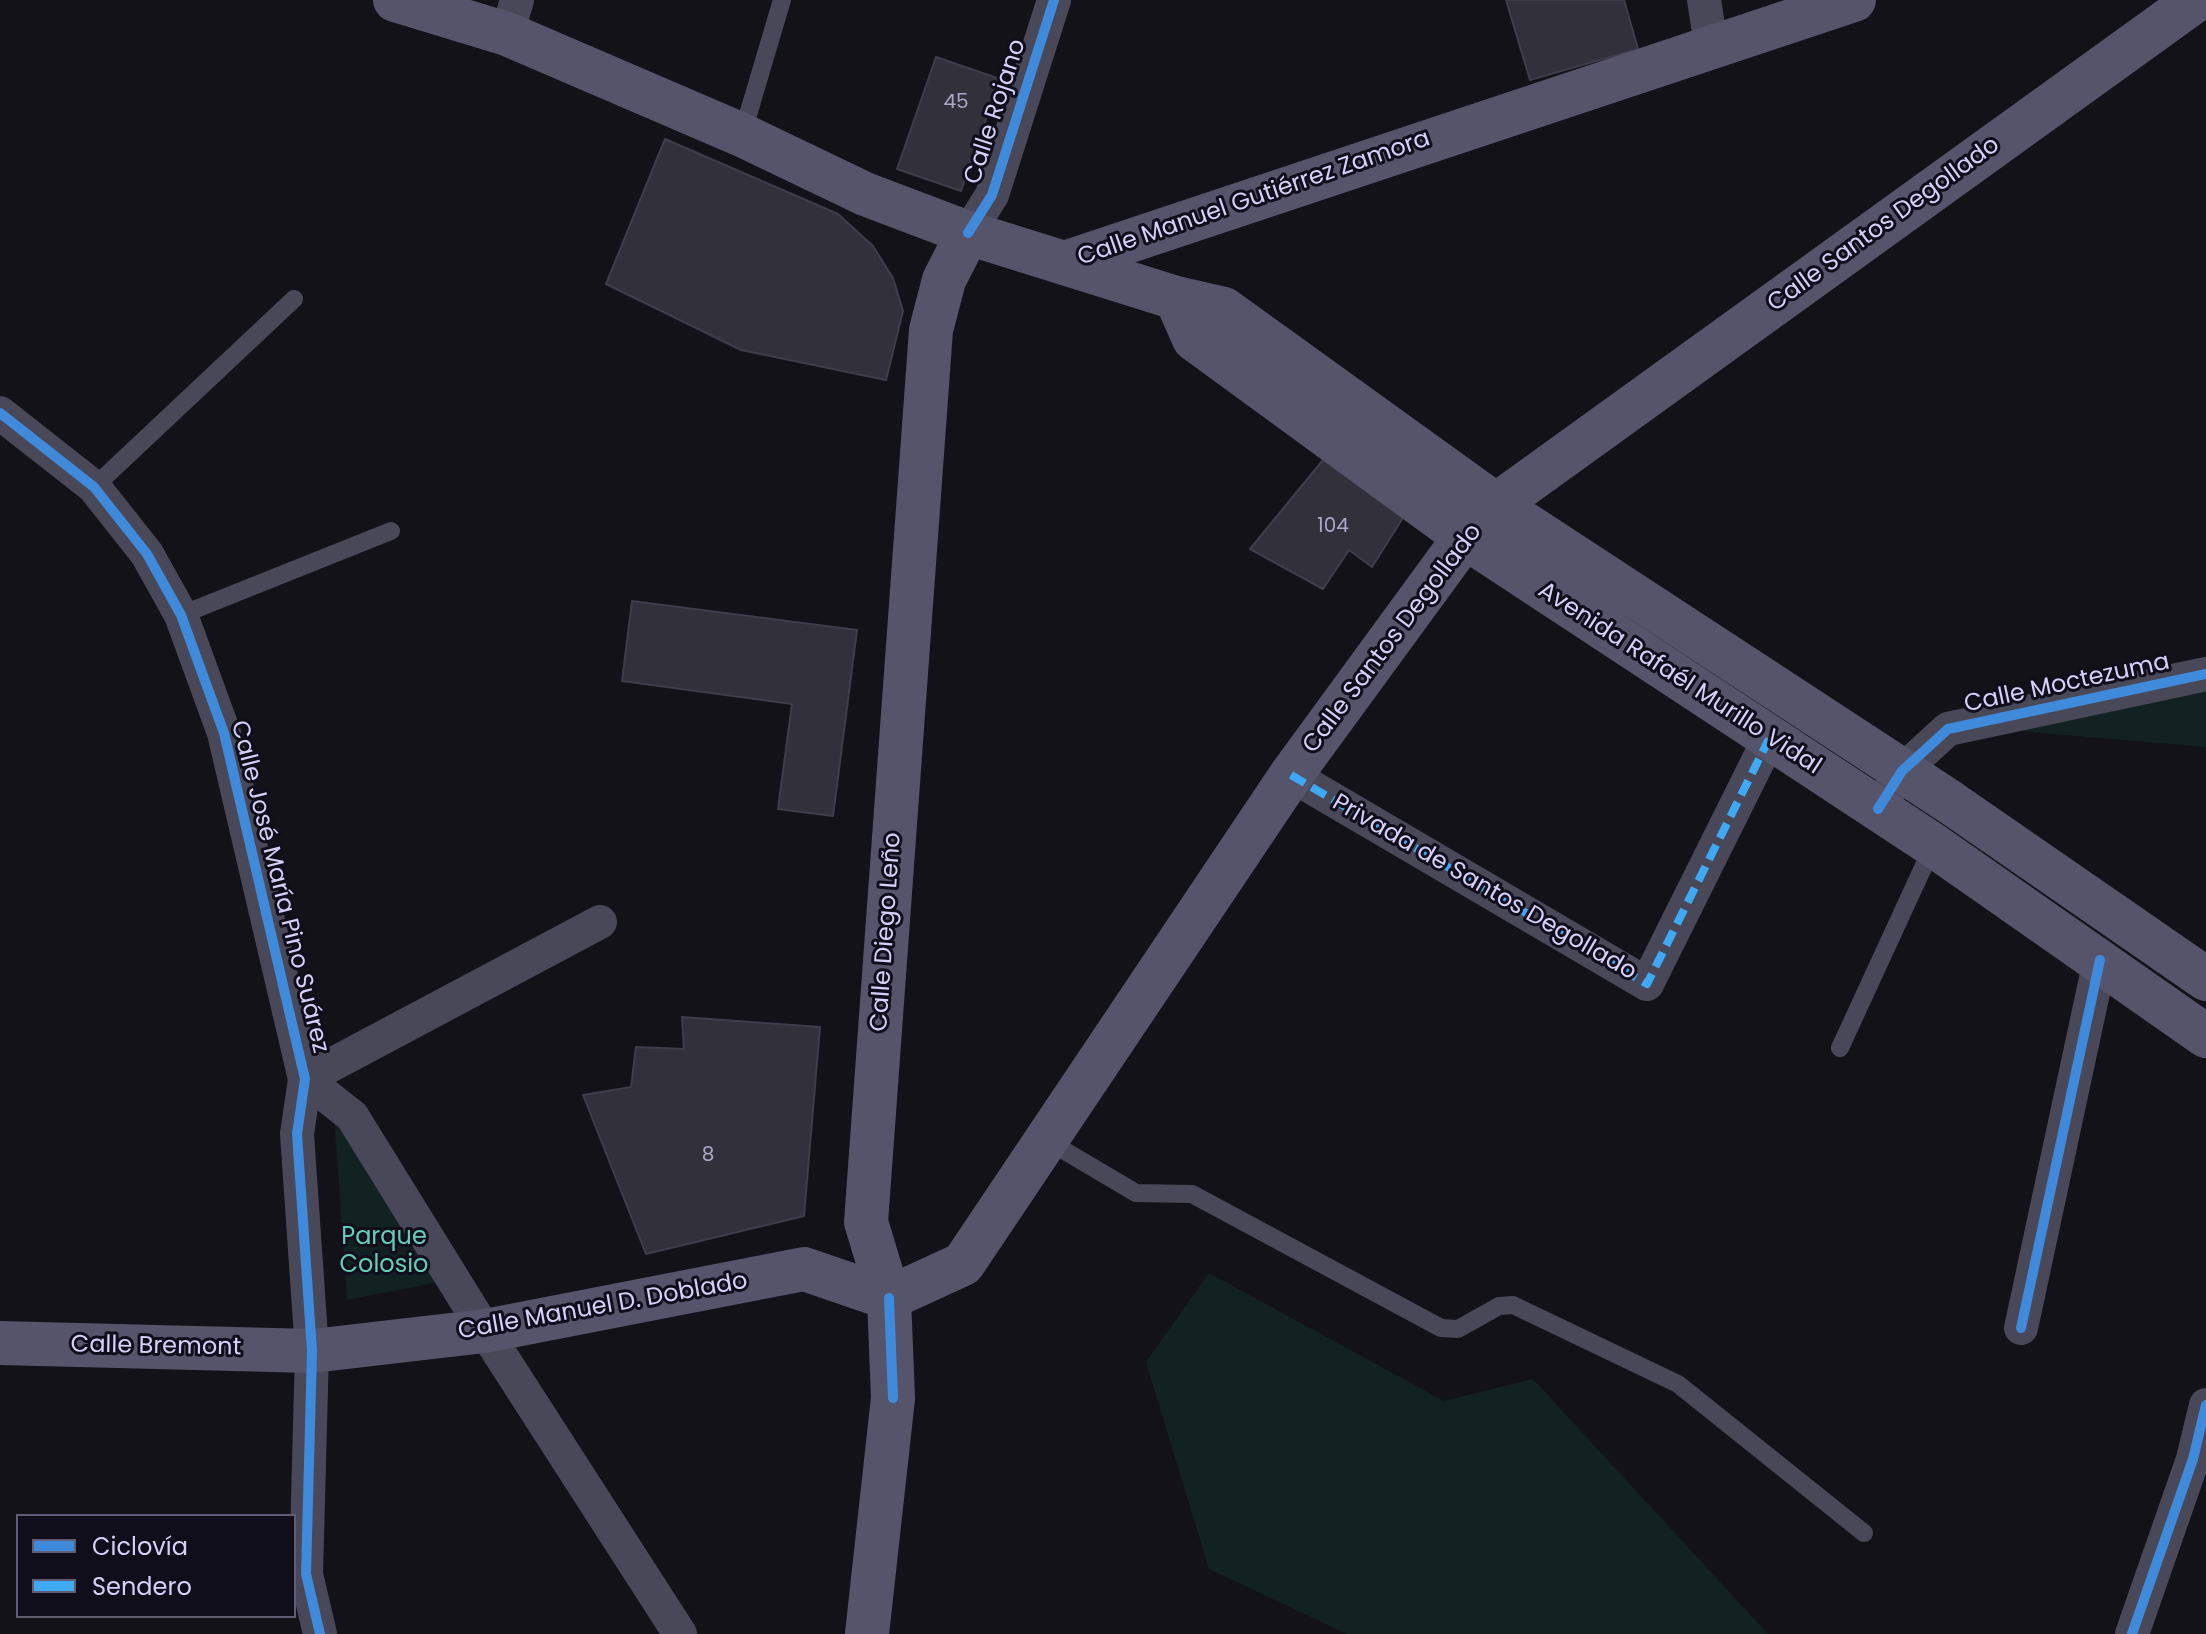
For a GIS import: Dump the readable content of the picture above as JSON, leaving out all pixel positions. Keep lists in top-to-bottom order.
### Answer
{
  "streets": {
    "main road": [
      "Calle Manuel Gutiérrez Zamora",
      "Calle Santos Degollado",
      "Avenida Rafaél Murillo Vidal",
      "Calle Diego Leño",
      "Calle Manuel D. Doblado",
      "Calle Bremont"
    ],
    "street": [
      "Calle Rojano",
      "Calle Moctezuma",
      "Calle José María Pino Suárez",
      "Privada de Santos Degollado"
    ]
  },
  "crossings": [
    ["Calle Rojano", "Calle Manuel Gutiérrez Zamora"],
    ["Calle Rojano", "Calle Diego Leño"],
    ["Calle Manuel Gutiérrez Zamora", "Avenida Rafaél Murillo Vidal"],
    ["Calle Manuel Gutiérrez Zamora", "Calle Diego Leño"],
    ["Calle Santos Degollado", "Avenida Rafaél Murillo Vidal"],
    ["Calle Santos Degollado", "Privada de Santos Degollado"],
    ["Calle Santos Degollado", "Calle Diego Leño"],
    ["Calle Santos Degollado", "Calle Manuel D. Doblado"],
    ["Avenida Rafaél Murillo Vidal", "Calle Moctezuma"],
    ["Avenida Rafaél Murillo Vidal", "Privada de Santos Degollado"],
    ["Calle José María Pino Suárez", "Calle Manuel D. Doblado"],
    ["Calle José María Pino Suárez", "Calle Bremont"],
    ["Calle Diego Leño", "Calle Manuel D. Doblado"],
    ["Calle Manuel D. Doblado", "Calle Bremont"]
  ],
  "parks": ["Parque Colosio"],
  "house_numbers": ["45", "104", "8"],
  "legend": ["Ciclovía", "Sendero"]
}
